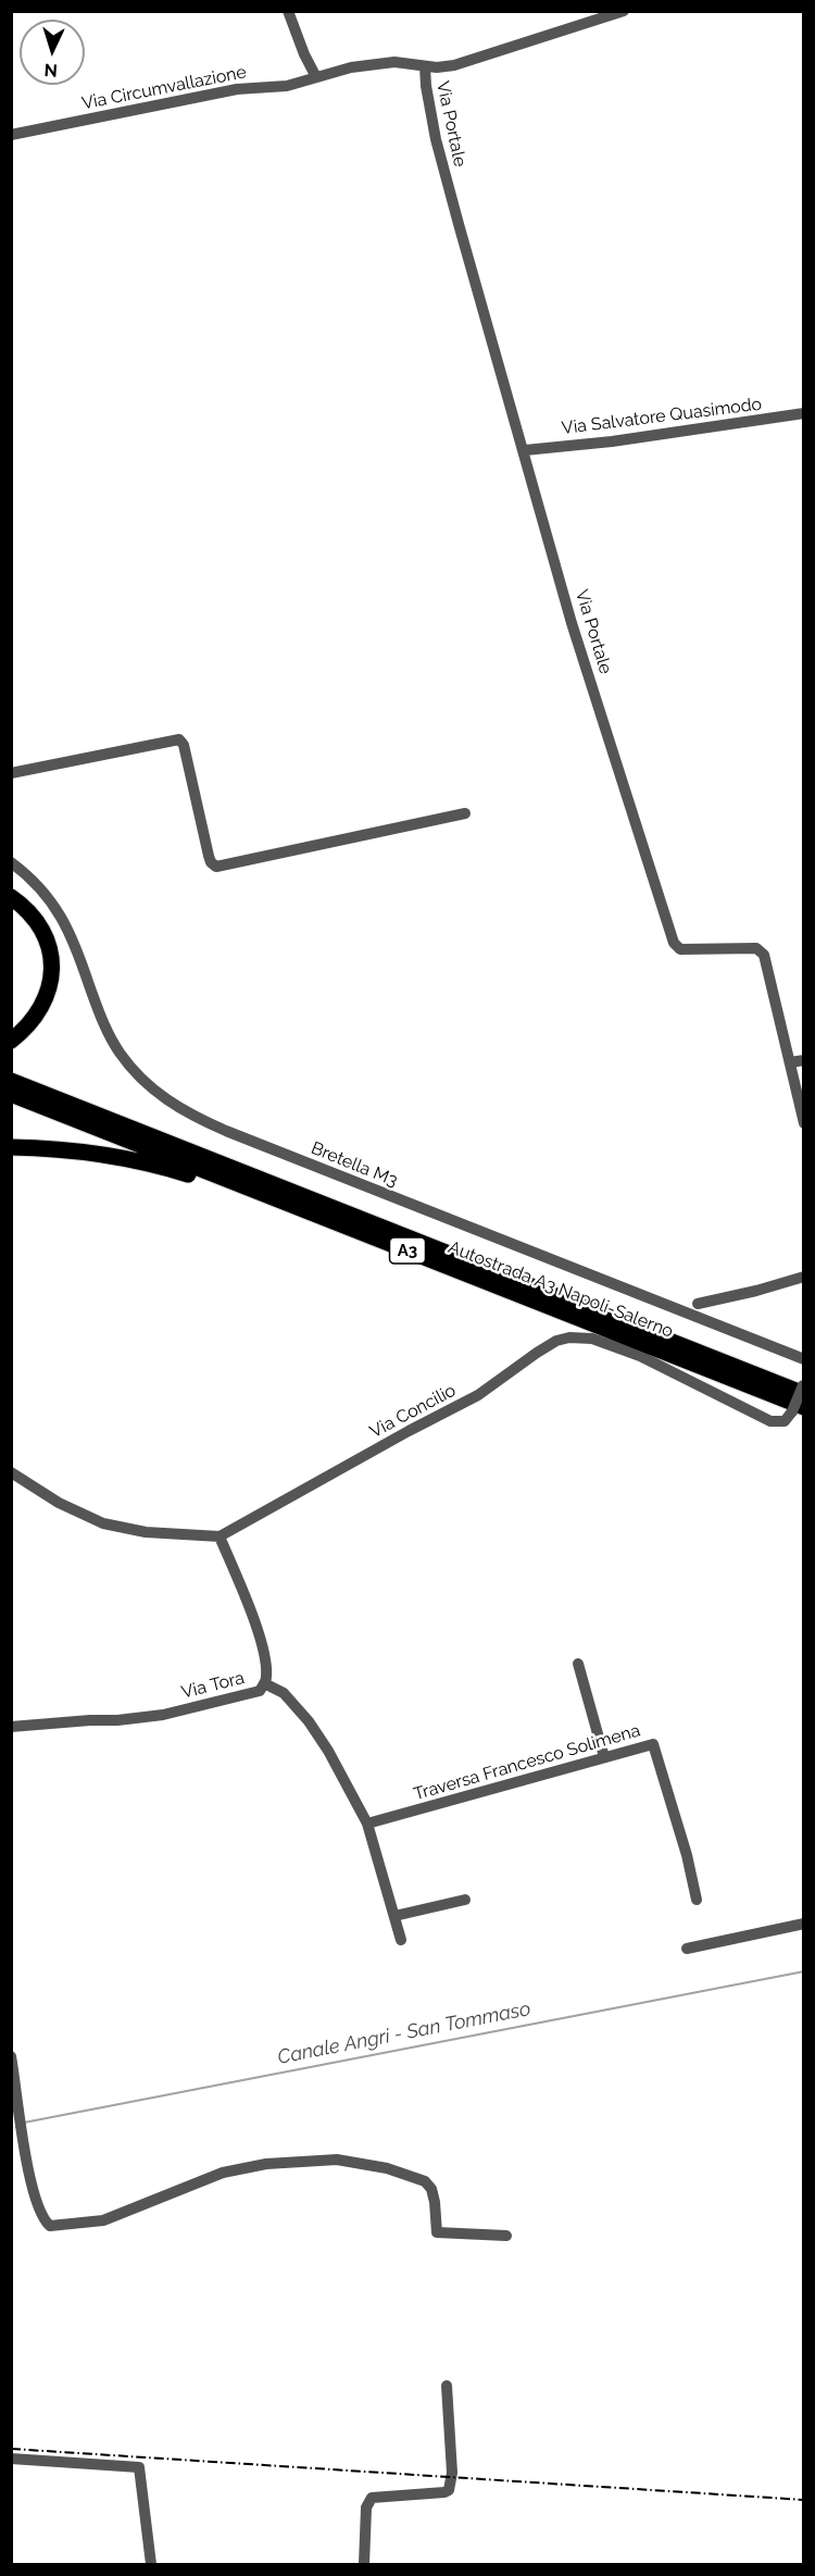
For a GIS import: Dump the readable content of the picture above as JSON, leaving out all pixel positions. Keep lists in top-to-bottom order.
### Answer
{
  "streets": {
    "highway": ["A3", "Autostrada A3 Napoli-Salerno"],
    "street": [
      "Via Circumvallazione",
      "Via Portale",
      "Via Salvatore Quasimodo",
      "Bretella M3",
      "Via Concilio",
      "Via Tora",
      "Traversa Francesco Solimena"
    ]
  },
  "crossings": [
    ["Via Circumvallazione", "Via Portale"],
    ["Via Portale", "Via Salvatore Quasimodo"],
    ["A3", "Autostrada A3 Napoli-Salerno"],
    ["Autostrada A3 Napoli-Salerno", "Via Concilio"],
    ["Via Concilio", "Via Tora"]
  ],
  "water": ["Canale Angri - San Tommaso"],
  "north": "bottom"
}
